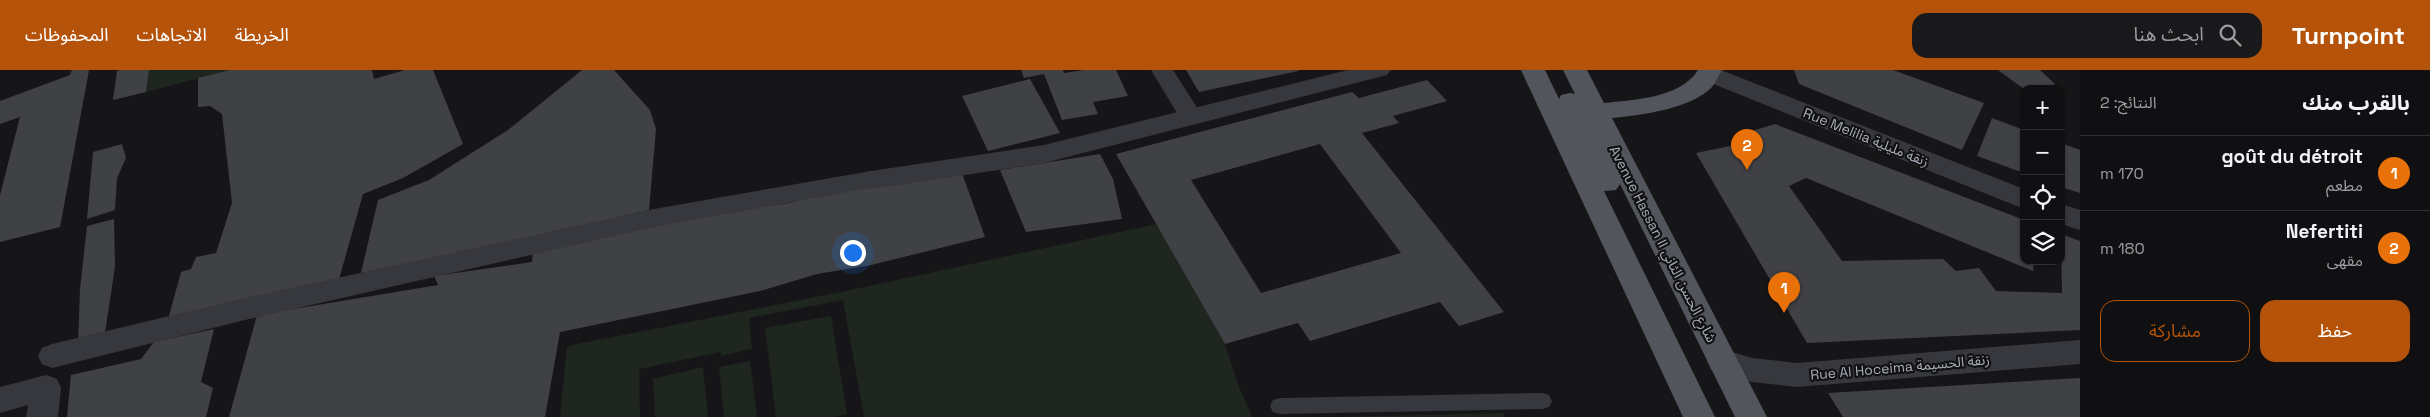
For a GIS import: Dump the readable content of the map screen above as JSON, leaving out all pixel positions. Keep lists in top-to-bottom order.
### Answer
{
  "streets": {
    "main road": ["Avenue Hassan II شارع الحسن الثاني"],
    "street": ["Rue Melilia زنقة مليلية", "Rue Al Hoceima زنقة الحسيمة"]
  },
  "crossings": [
    ["Avenue Hassan II شارع الحسن الثاني", "Rue Al Hoceima زنقة الحسيمة"]
  ],
  "page": {
    "header": "Turnpoint",
    "search": "ابحث هنا",
    "nav": ["الخريطة", "الاتجاهات", "المحفوظات"],
    "heading": ["بالقرب منك", "النتائج: 2"],
    "map_buttons": ["+", "−"],
    "pins": ["2", "1"],
    "list": [
      {
        "mark": "1",
        "name": "goût du détroit",
        "note": "مطعم",
        "value": "170 m"
      },
      {
        "mark": "2",
        "name": "Nefertiti",
        "note": "مقهى",
        "value": "180 m"
      }
    ],
    "buttons": ["حفظ", "مشاركة"]
  }
}
